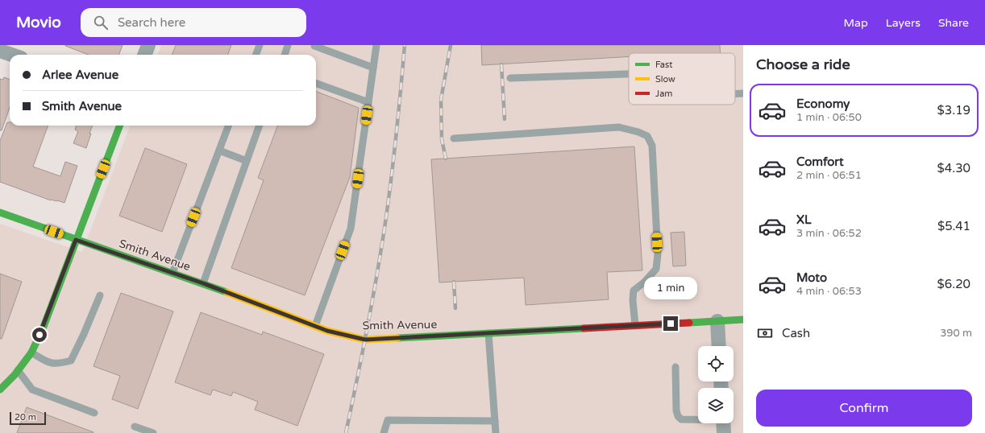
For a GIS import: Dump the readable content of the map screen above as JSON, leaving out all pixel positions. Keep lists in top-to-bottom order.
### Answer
{
  "streets": {
    "street": ["Smith Avenue"]
  },
  "legend": ["Fast", "Slow", "Jam"],
  "scale_bar": "20 m",
  "page": {
    "header": "Movio",
    "search": "Search here",
    "nav": ["Map", "Layers", "Share"],
    "heading": "Choose a ride",
    "banner": ["Arlee Avenue", "Smith Avenue"],
    "list": [
      {
        "name": "Economy",
        "note": "1 min · 06:50",
        "value": "$3.19"
      },
      {
        "name": "Comfort",
        "note": "2 min · 06:51",
        "value": "$4.30"
      },
      {
        "name": "XL",
        "note": "3 min · 06:52",
        "value": "$5.41"
      },
      {
        "name": "Moto",
        "note": "4 min · 06:53",
        "value": "$6.20"
      }
    ],
    "bubble": "1 min",
    "pay": ["Cash", "390 m"],
    "buttons": "Confirm",
    "scale": "20 m"
  }
}
